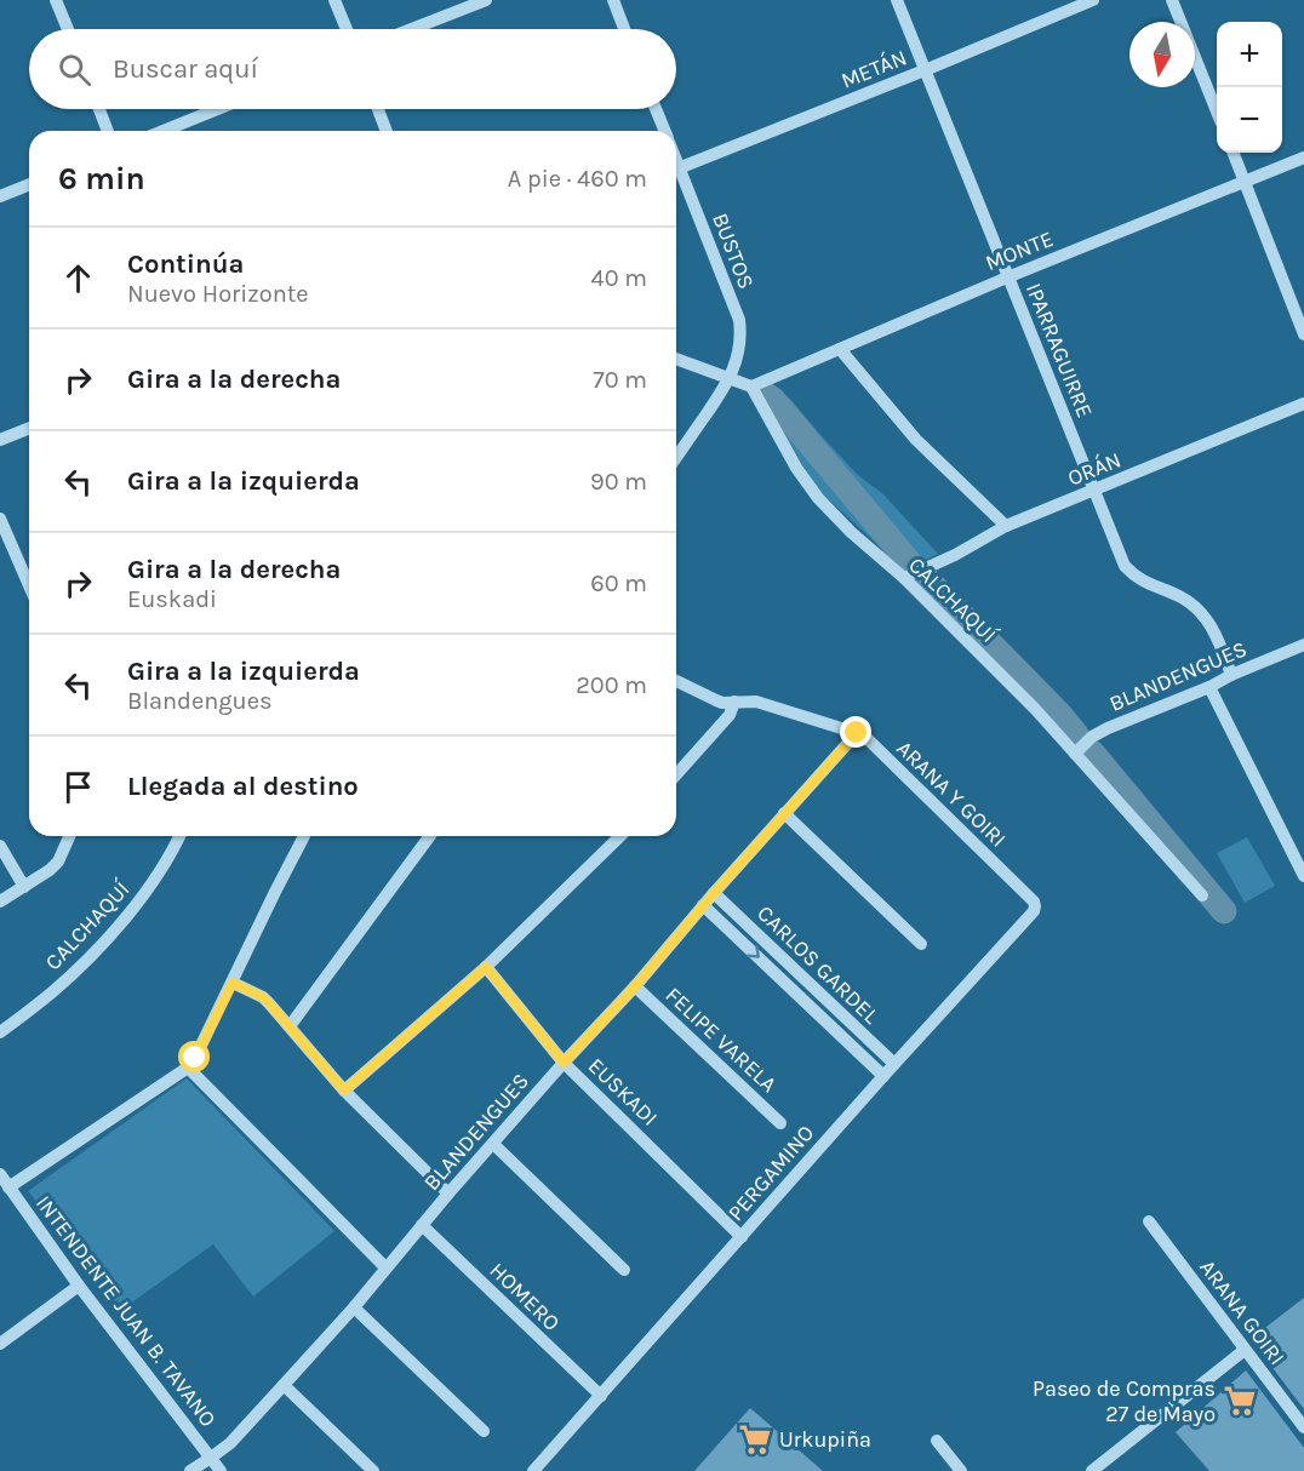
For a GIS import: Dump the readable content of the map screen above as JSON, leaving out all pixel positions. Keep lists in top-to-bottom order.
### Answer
{
  "streets": {
    "street": [
      "METÁN",
      "BUSTOS",
      "MONTE",
      "IPARRAGUIRRE",
      "ORÁN",
      "CALCHAQUÍ",
      "BLANDENGUES",
      "ARANA Y GOIRI",
      "CARLOS GARDEL",
      "FELIPE VARELA",
      "EUSKADI",
      "PERGAMINO",
      "HOMERO",
      "INTENDENTE JUAN B. TAVANO",
      "ARANA GOIRI"
    ]
  },
  "crossings": [
    ["METÁN", "IPARRAGUIRRE"],
    ["MONTE", "IPARRAGUIRRE"],
    ["MONTE", "CALCHAQUÍ"],
    ["IPARRAGUIRRE", "ORÁN"],
    ["IPARRAGUIRRE", "BLANDENGUES"],
    ["ORÁN", "CALCHAQUÍ"],
    ["CALCHAQUÍ", "BLANDENGUES"],
    ["BLANDENGUES", "ARANA Y GOIRI"],
    ["BLANDENGUES", "CARLOS GARDEL"],
    ["BLANDENGUES", "FELIPE VARELA"],
    ["BLANDENGUES", "EUSKADI"],
    ["BLANDENGUES", "HOMERO"],
    ["BLANDENGUES", "INTENDENTE JUAN B. TAVANO"],
    ["ARANA Y GOIRI", "PERGAMINO"],
    ["CARLOS GARDEL", "PERGAMINO"],
    ["EUSKADI", "PERGAMINO"],
    ["PERGAMINO", "HOMERO"]
  ],
  "places": {
    "supermarket": ["Paseo de Compras 27 de Mayo", "Urkupiña"]
  },
  "north": "bottom",
  "page": {
    "map_buttons": ["+", "−"],
    "search": "Buscar aquí",
    "heading": ["6 min", "A pie · 460 m"],
    "list": [
      ["Continúa", "Nuevo Horizonte", "40 m"],
      ["Gira a la derecha", "70 m"],
      ["Gira a la izquierda", "90 m"],
      ["Gira a la derecha", "Euskadi", "60 m"],
      ["Gira a la izquierda", "Blandengues", "200 m"],
      "Llegada al destino"
    ]
  }
}
